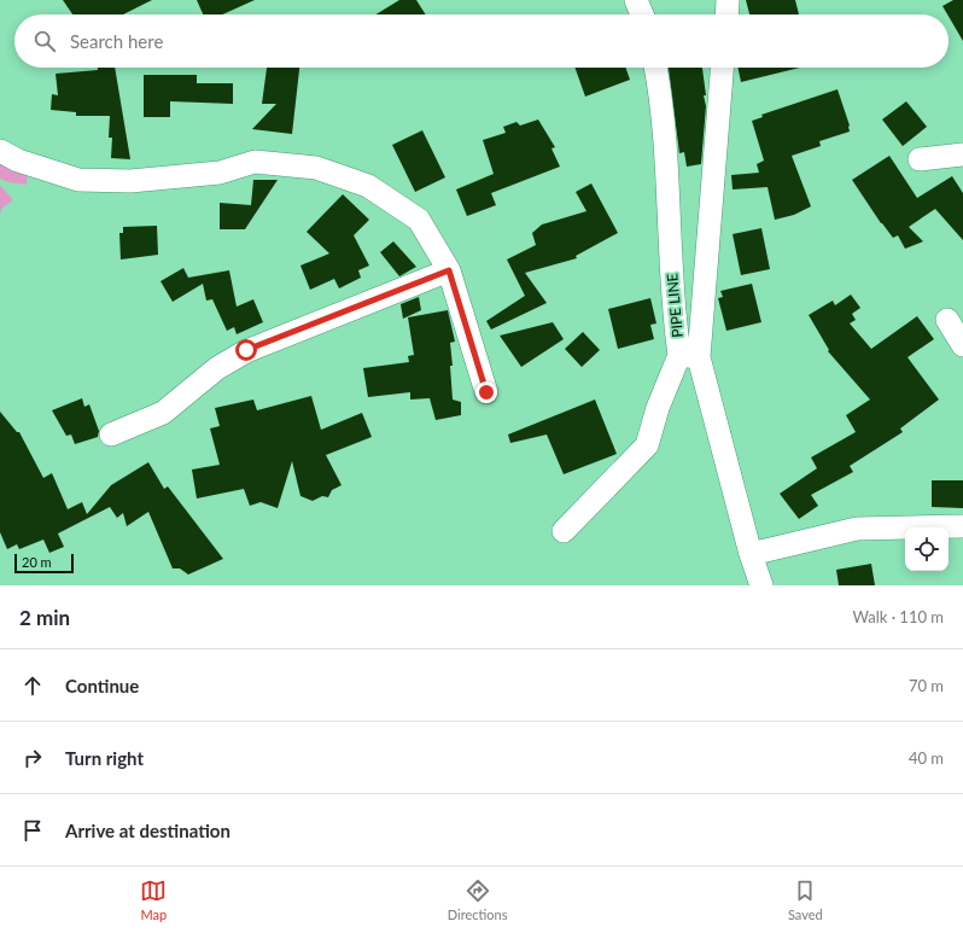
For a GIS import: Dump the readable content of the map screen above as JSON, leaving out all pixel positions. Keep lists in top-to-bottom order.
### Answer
{
  "streets": {
    "street": ["PIPE LINE"]
  },
  "scale_bar": "20 m",
  "page": {
    "search": "Search here",
    "scale": "20 m",
    "heading": ["2 min", "Walk · 110 m"],
    "list": [
      ["Continue", "70 m"],
      ["Turn right", "40 m"],
      "Arrive at destination"
    ],
    "nav": ["Map", "Directions", "Saved"]
  }
}
